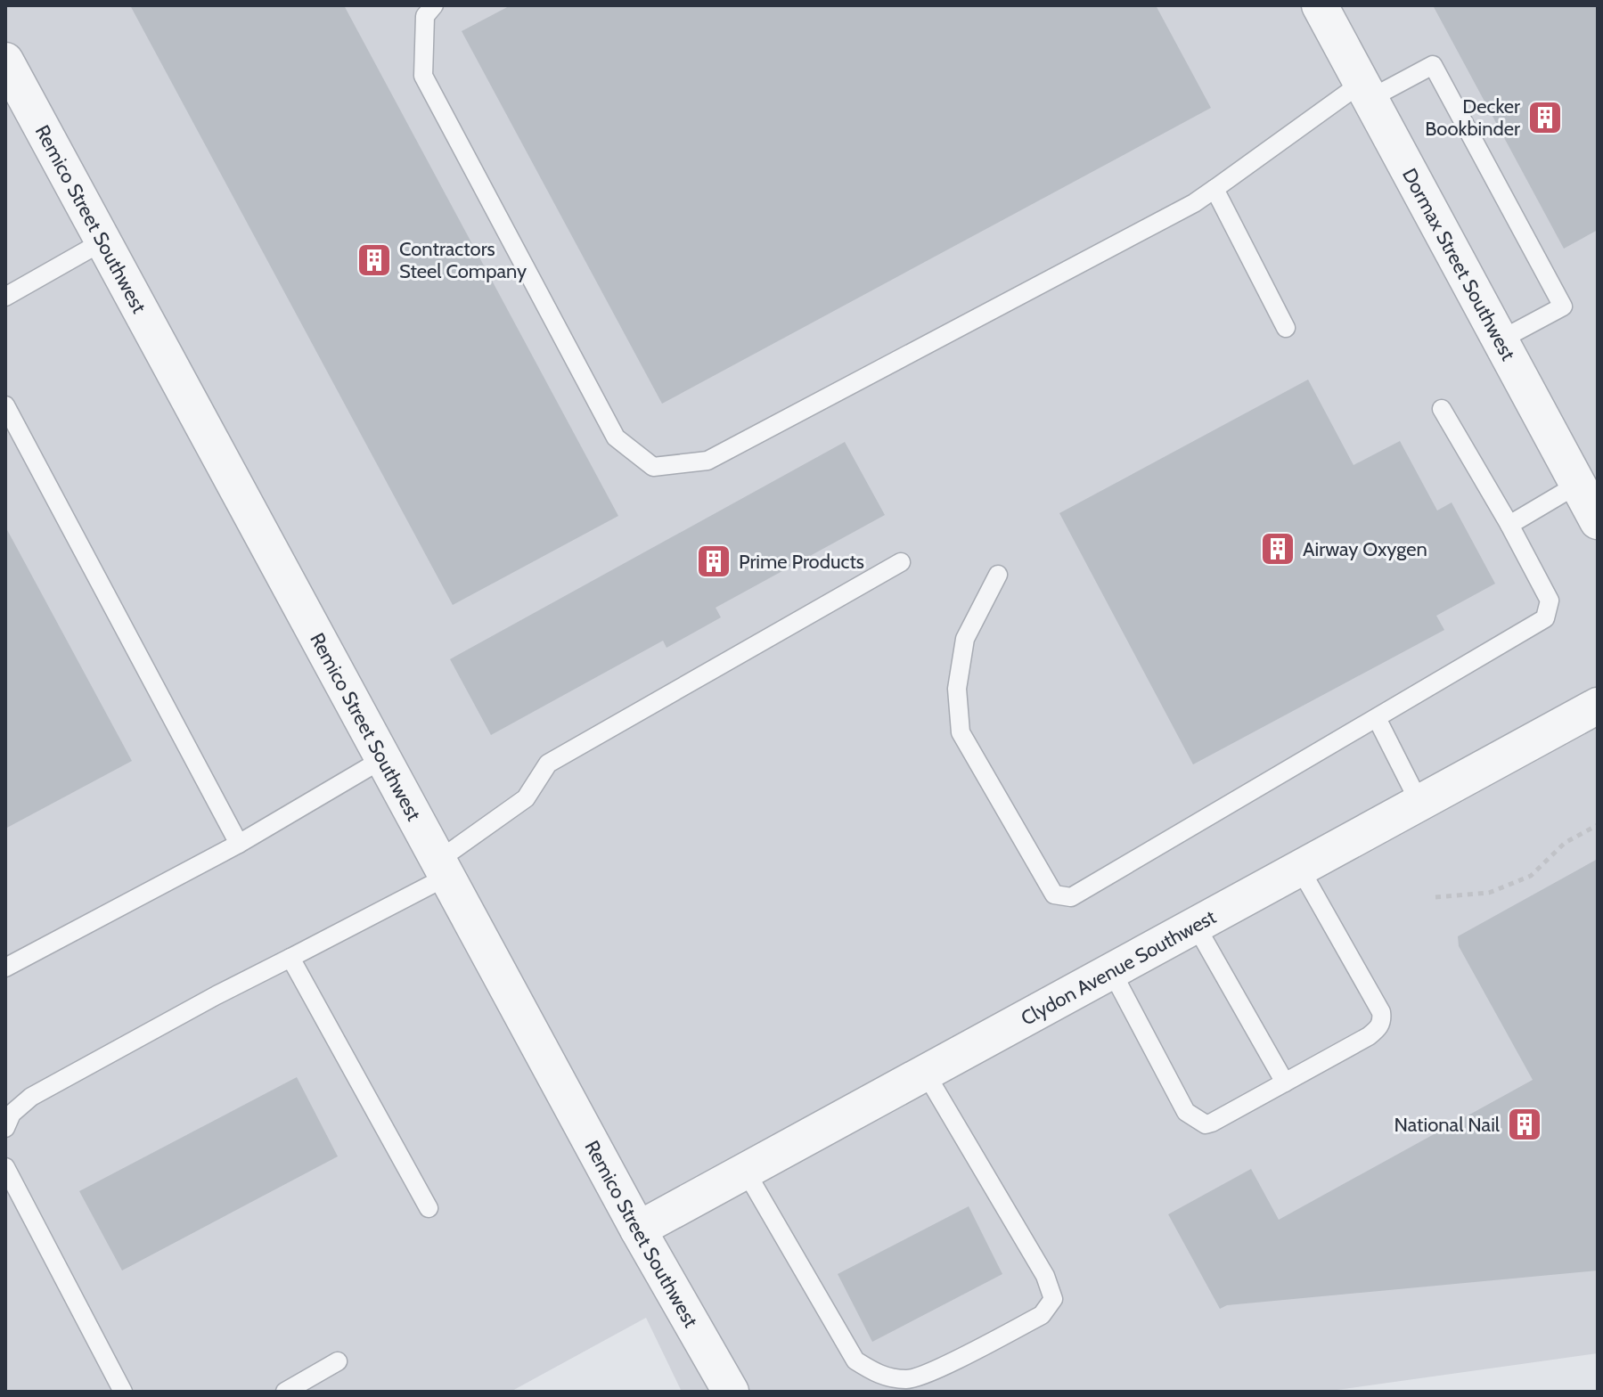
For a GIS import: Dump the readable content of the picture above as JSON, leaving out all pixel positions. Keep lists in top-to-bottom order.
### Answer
{
  "streets": {
    "street": ["Remico Street Southwest", "Dormax Street Southwest", "Clydon Avenue Southwest"]
  },
  "crossings": [
    ["Remico Street Southwest", "Clydon Avenue Southwest"]
  ],
  "places": {
    "building": [
      "Decker Bookbinder",
      "Contractors Steel Company",
      "Airway Oxygen",
      "Prime Products",
      "National Nail"
    ]
  }
}
